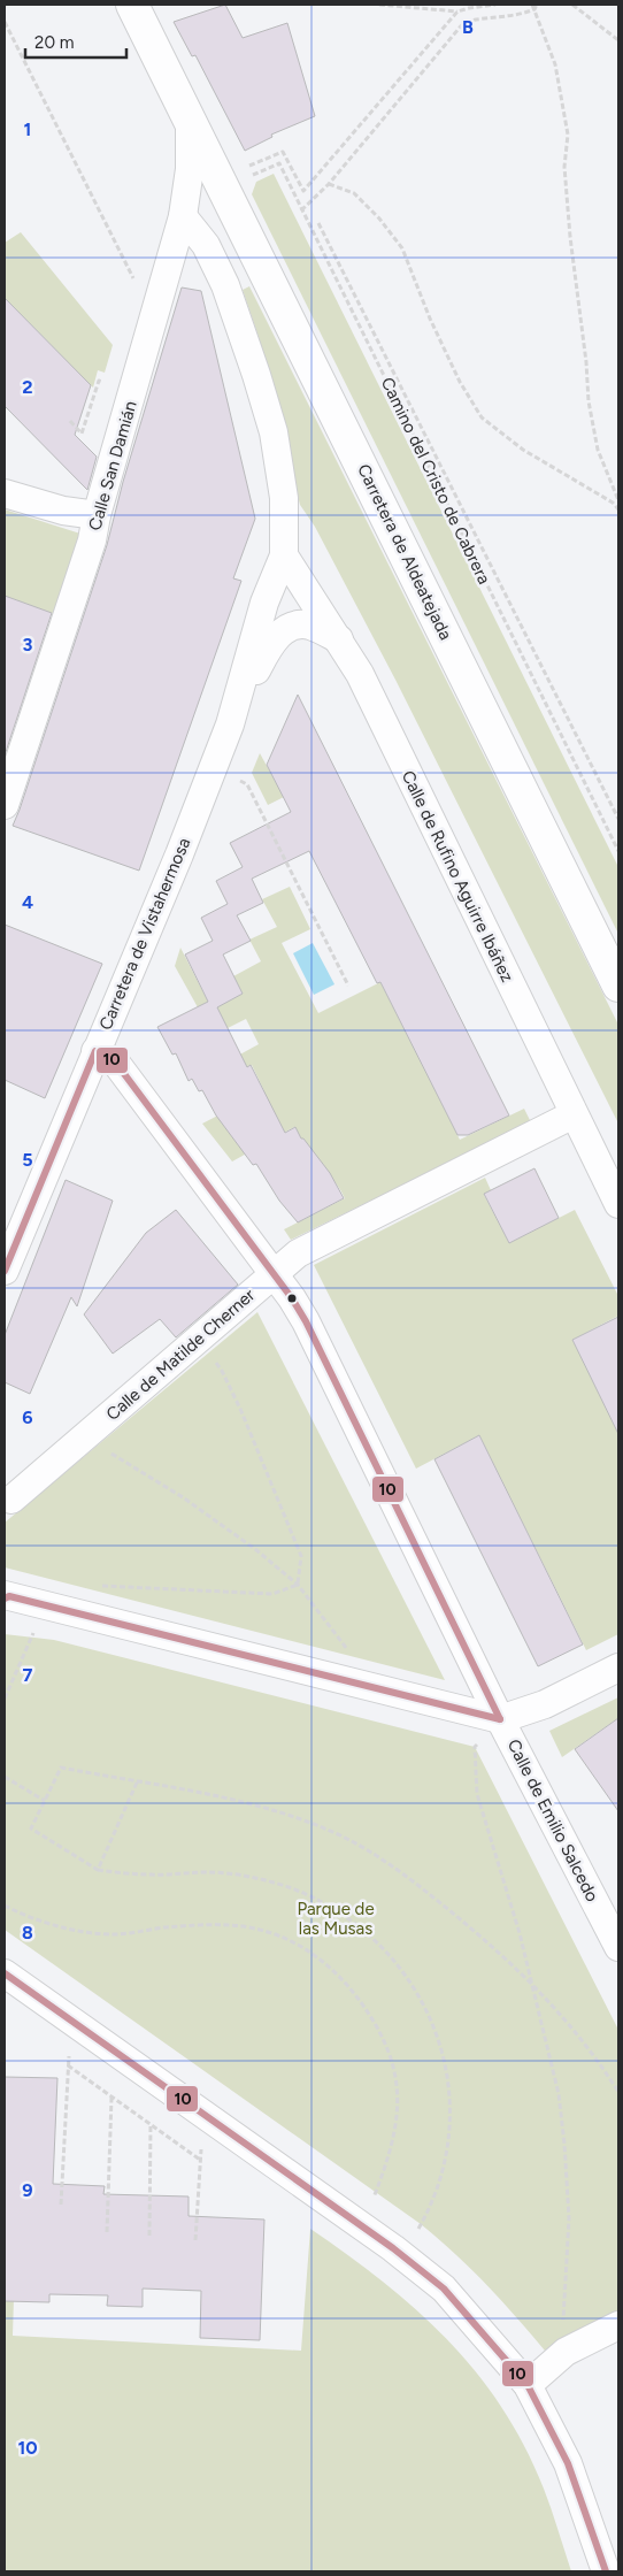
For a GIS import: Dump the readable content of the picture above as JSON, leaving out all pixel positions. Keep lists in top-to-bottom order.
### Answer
{
  "streets": {
    "main road": ["Carretera de Aldeatejada"],
    "street": [
      "Calle San Damián",
      "Calle de Rufino Aguirre Ibáñez",
      "Carretera de Vistahermosa",
      "Calle de Matilde Cherner",
      "Calle de Emilio Salcedo"
    ],
    "path": ["Camino del Cristo de Cabrera"]
  },
  "crossings": [
    ["Calle San Damián", "Carretera de Aldeatejada"],
    ["Calle San Damián", "Carretera de Vistahermosa"],
    ["Camino del Cristo de Cabrera", "Carretera de Aldeatejada"],
    ["Calle de Rufino Aguirre Ibáñez", "Carretera de Vistahermosa"],
    ["Calle de Rufino Aguirre Ibáñez", "Calle de Matilde Cherner"],
    ["Carretera de Vistahermosa", "Calle de Emilio Salcedo"],
    ["Calle de Matilde Cherner", "Calle de Emilio Salcedo"]
  ],
  "parks": ["Parque de las Musas"],
  "lines": ["transit line 10"],
  "scale_bar": "20 m",
  "grid": {
    "columns": ["B"],
    "rows": [
      "1",
      "2",
      "3",
      "4",
      "5",
      "6",
      "7",
      "8",
      "9",
      "10"
    ]
  }
}
